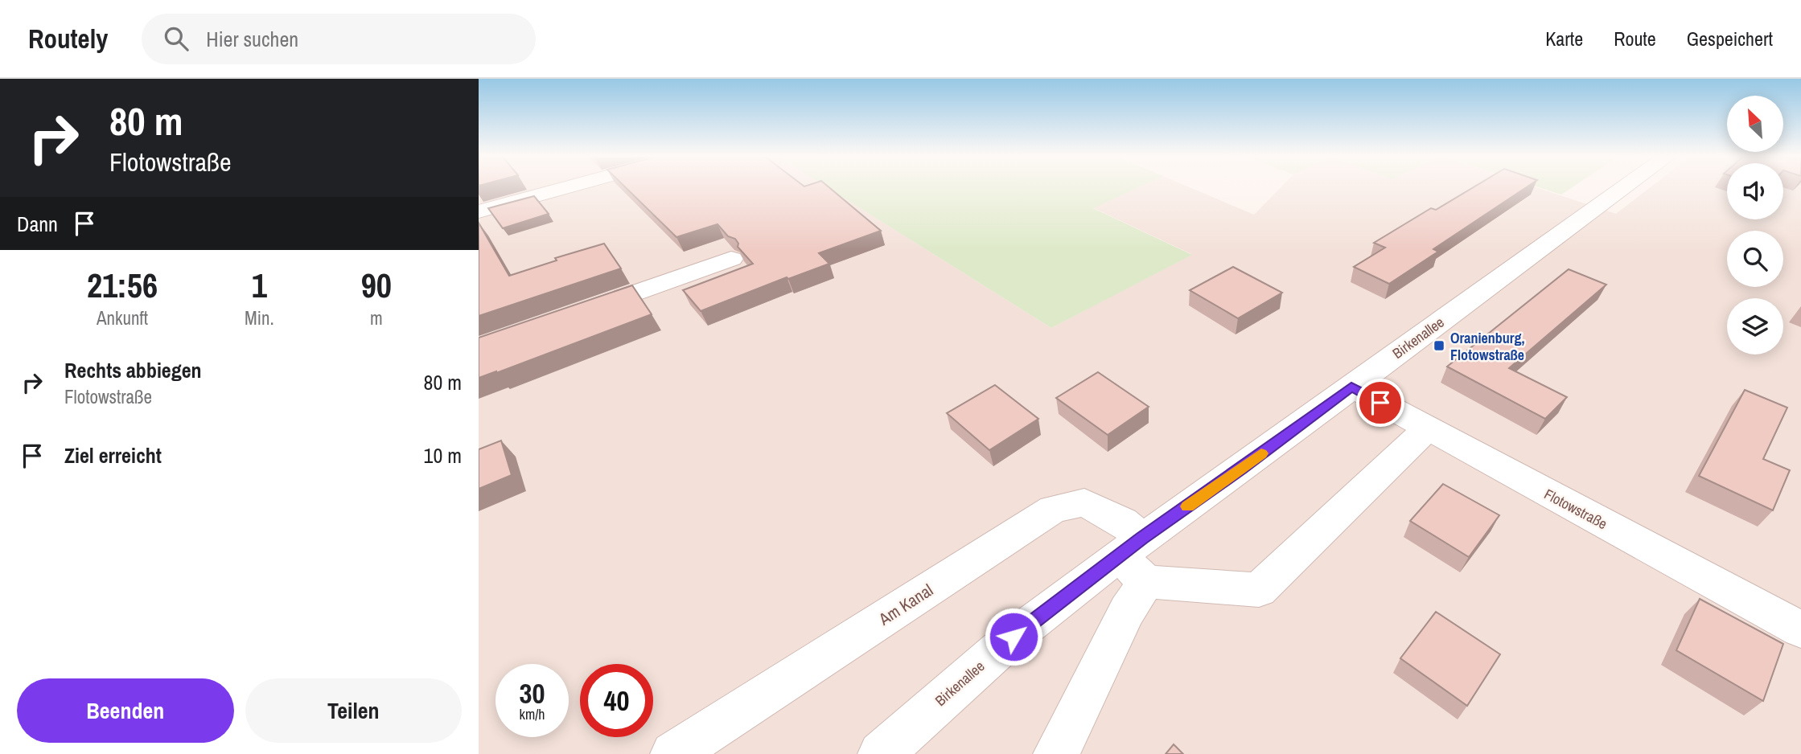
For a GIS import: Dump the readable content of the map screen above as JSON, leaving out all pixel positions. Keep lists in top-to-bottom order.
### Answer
{
  "streets": {
    "street": ["Birkenallee", "Flotowstraße", "Am Kanal"]
  },
  "crossings": [
    ["Birkenallee", "Flotowstraße"],
    ["Birkenallee", "Am Kanal"]
  ],
  "places": {
    "transit": ["Oranienburg, Flotowstraße"]
  },
  "north": "top left",
  "page": {
    "header": "Routely",
    "search": "Hier suchen",
    "nav": ["Karte", "Route", "Gespeichert"],
    "turn": ["80 m", "Flotowstraße"],
    "then": "Dann",
    "eta": [
      "21:56",
      "Ankunft",
      "1",
      "Min.",
      "90",
      "m"
    ],
    "list": [
      {
        "name": "Rechts abbiegen",
        "note": "Flotowstraße",
        "value": "80 m"
      },
      {
        "name": "Ziel erreicht",
        "value": "10 m"
      }
    ],
    "speed": "30 km/h",
    "limit": "40",
    "buttons": ["Beenden", "Teilen"]
  }
}
